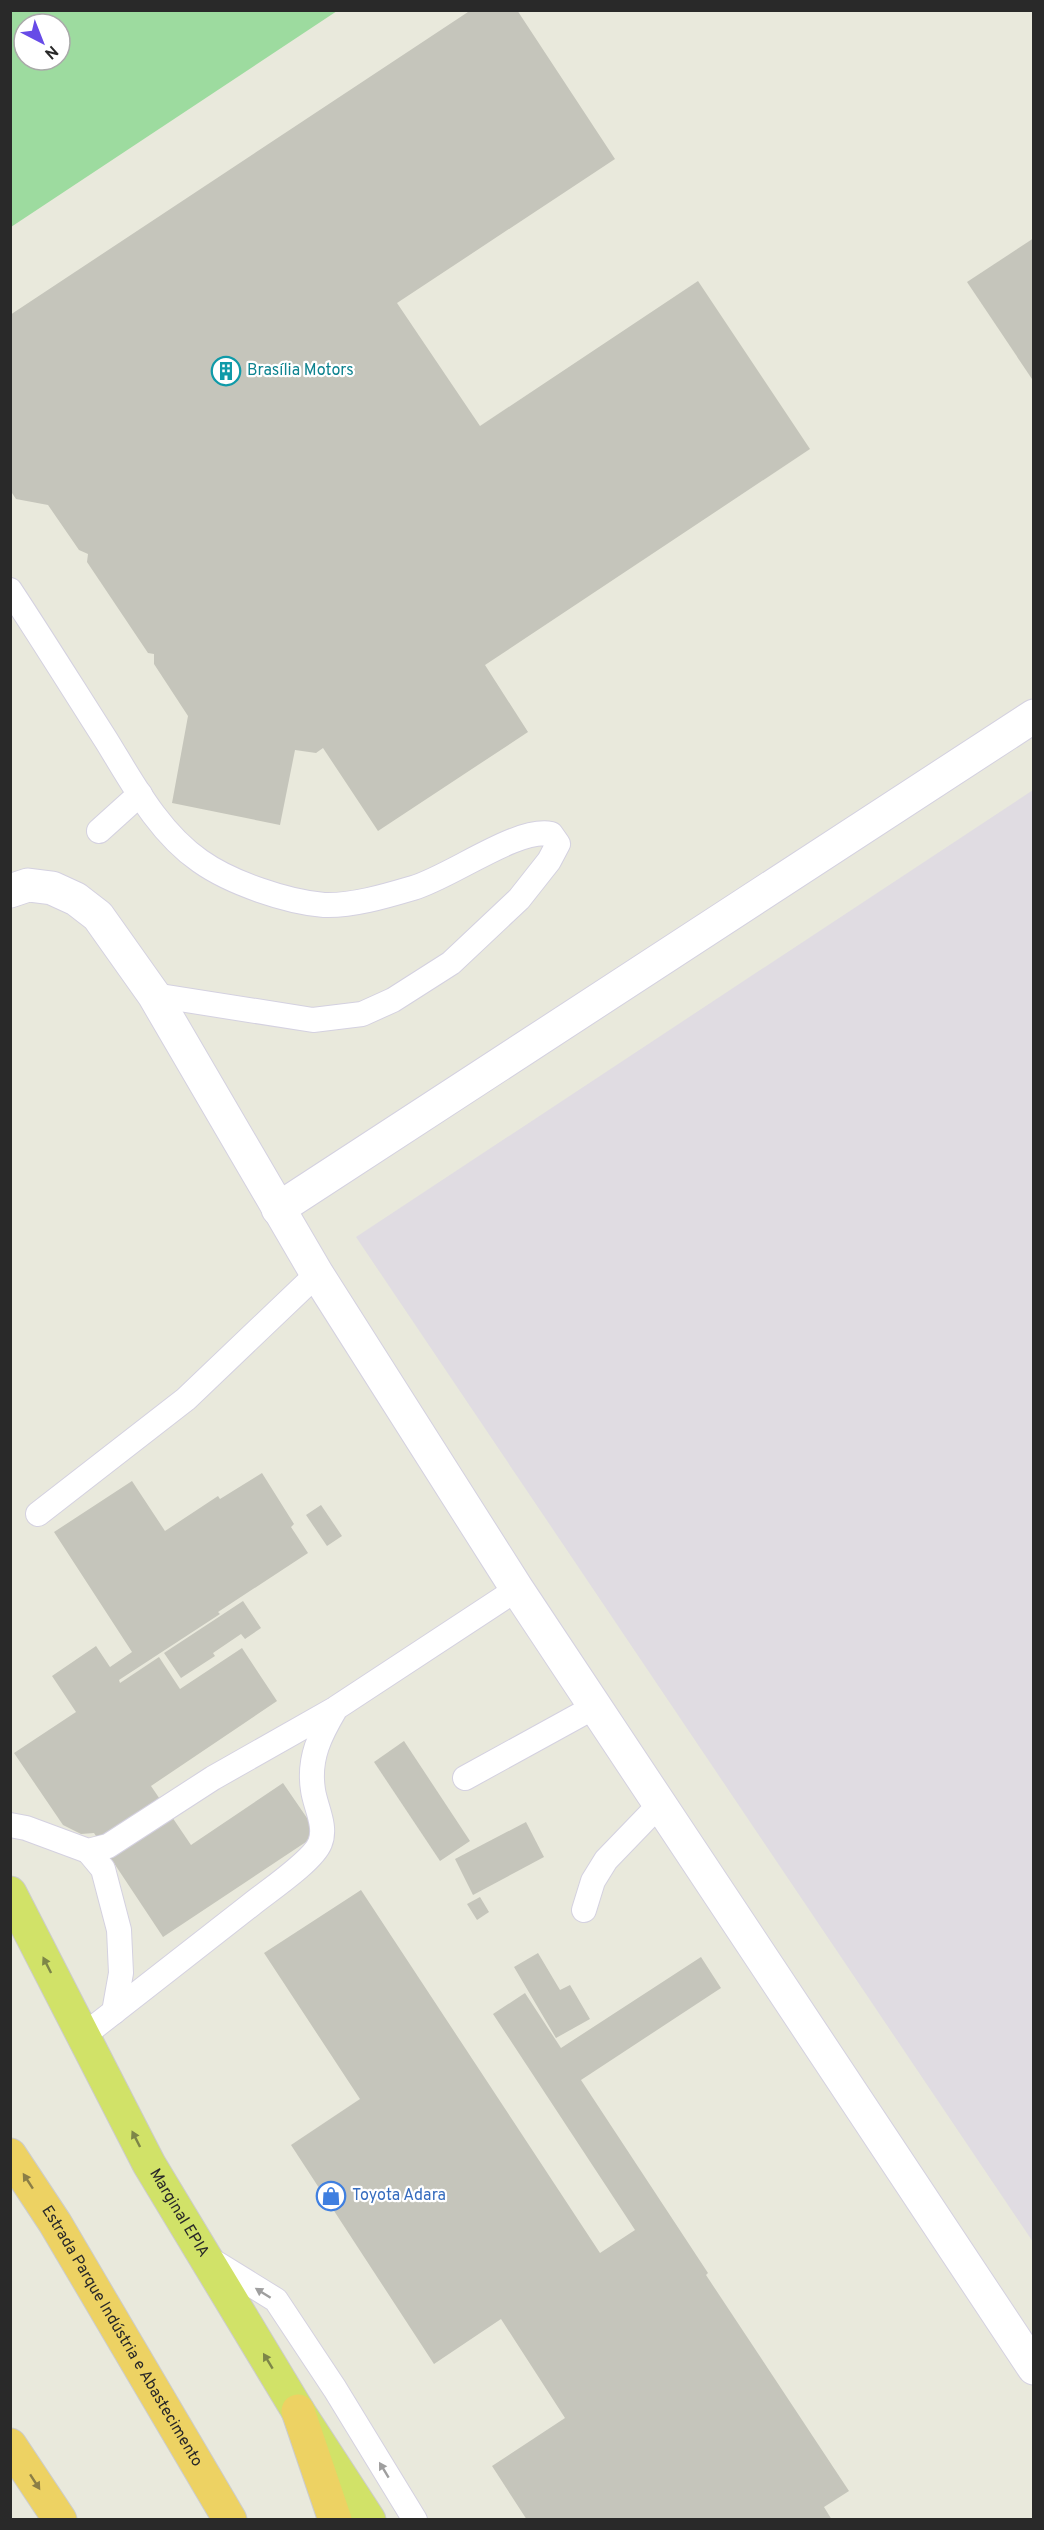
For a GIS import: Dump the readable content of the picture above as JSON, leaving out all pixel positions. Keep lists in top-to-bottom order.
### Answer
{
  "streets": {
    "highway": ["Estrada Parque Indústria e Abastecimento"],
    "main road": ["Marginal EPIA"]
  },
  "one_way": ["Marginal EPIA"],
  "places": {
    "building": ["Brasília Motors"],
    "shop": ["Toyota Adara"]
  },
  "north": "bottom right"
}
